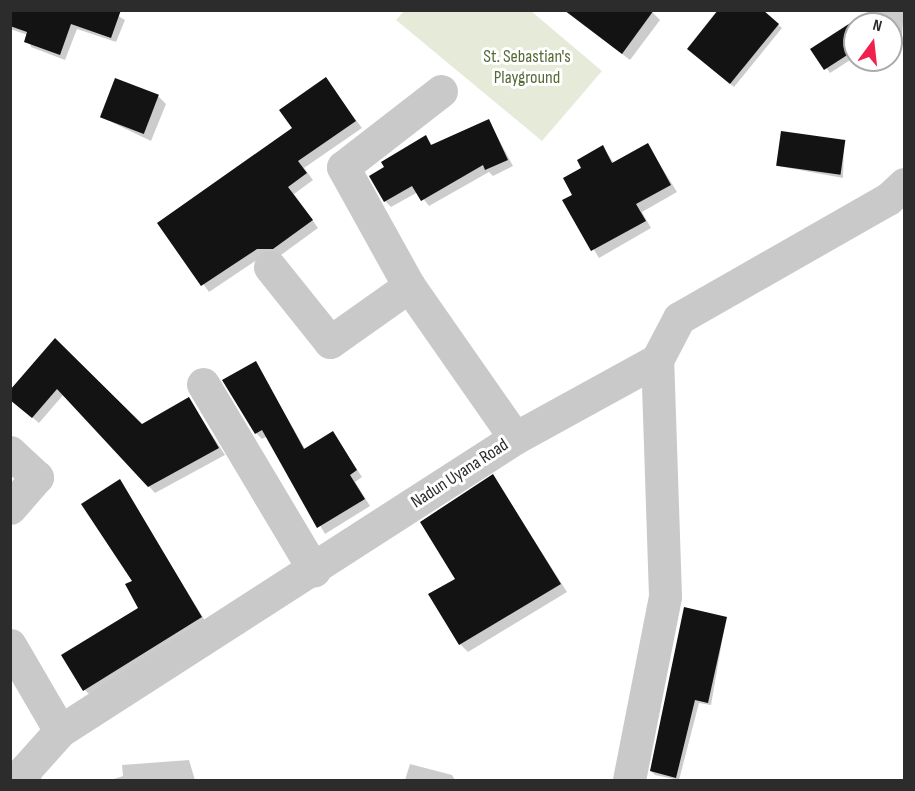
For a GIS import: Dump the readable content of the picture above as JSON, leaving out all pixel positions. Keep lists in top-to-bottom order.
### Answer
{
  "streets": {
    "street": ["Nadun Uyana Road"]
  },
  "parks": ["St. Sebastian's Playground"],
  "north": "top"
}
